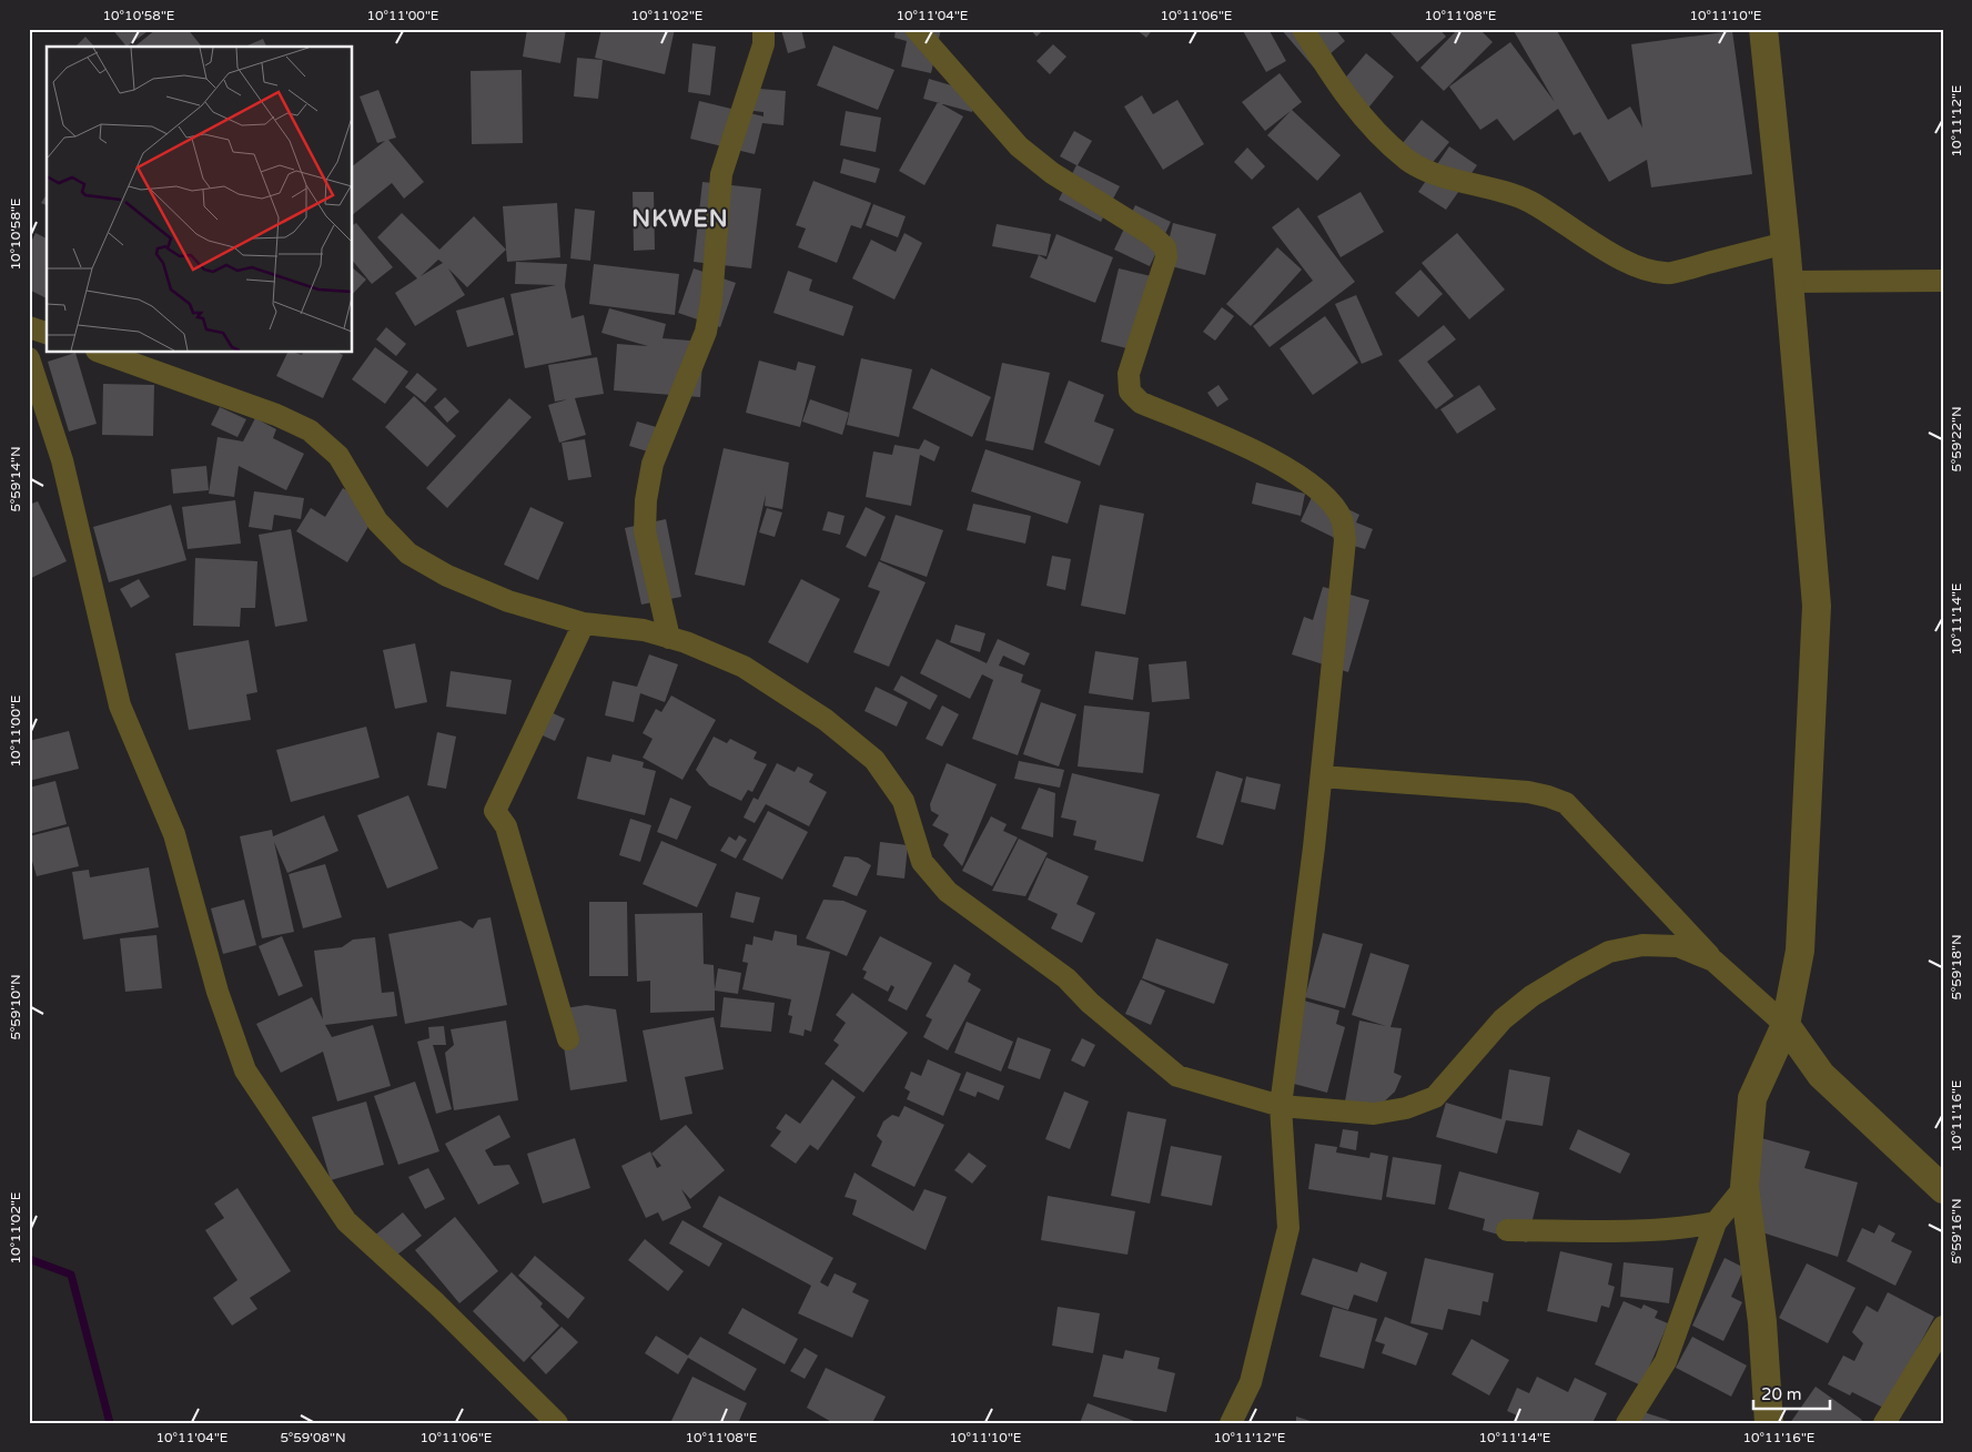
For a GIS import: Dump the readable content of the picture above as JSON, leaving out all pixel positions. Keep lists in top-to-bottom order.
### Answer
{
  "districts": ["NKWEN"],
  "scale_bar": "20 m",
  "coordinates": [
    "10°10'58\"E",
    "10°11'00\"E",
    "10°11'02\"E",
    "10°11'04\"E",
    "10°11'06\"E",
    "10°11'08\"E",
    "10°11'10\"E",
    "10°11'12\"E",
    "5°59'22\"N",
    "5°59'14\"N",
    "10°11'14\"E",
    "5°59'18\"N",
    "5°59'10\"N",
    "10°11'16\"E",
    "5°59'16\"N",
    "5°59'08\"N"
  ]
}
